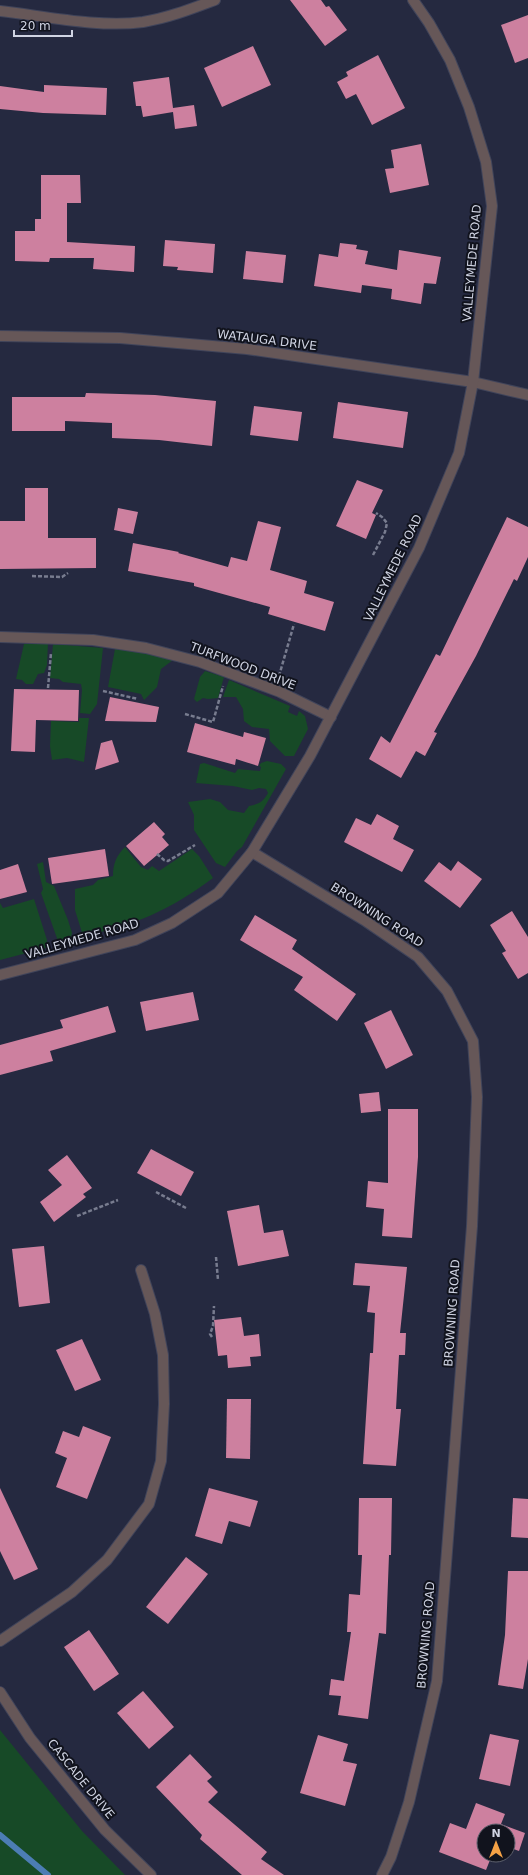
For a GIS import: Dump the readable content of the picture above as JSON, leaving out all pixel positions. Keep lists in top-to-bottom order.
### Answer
{
  "streets": {
    "street": [
      "VALLEYMEDE ROAD",
      "WATAUGA DRIVE",
      "TURFWOOD DRIVE",
      "BROWNING ROAD",
      "CASCADE DRIVE"
    ]
  },
  "crossings": [
    ["VALLEYMEDE ROAD", "WATAUGA DRIVE"],
    ["VALLEYMEDE ROAD", "TURFWOOD DRIVE"],
    ["VALLEYMEDE ROAD", "BROWNING ROAD"]
  ],
  "scale_bar": "20 m",
  "north": "top"
}
